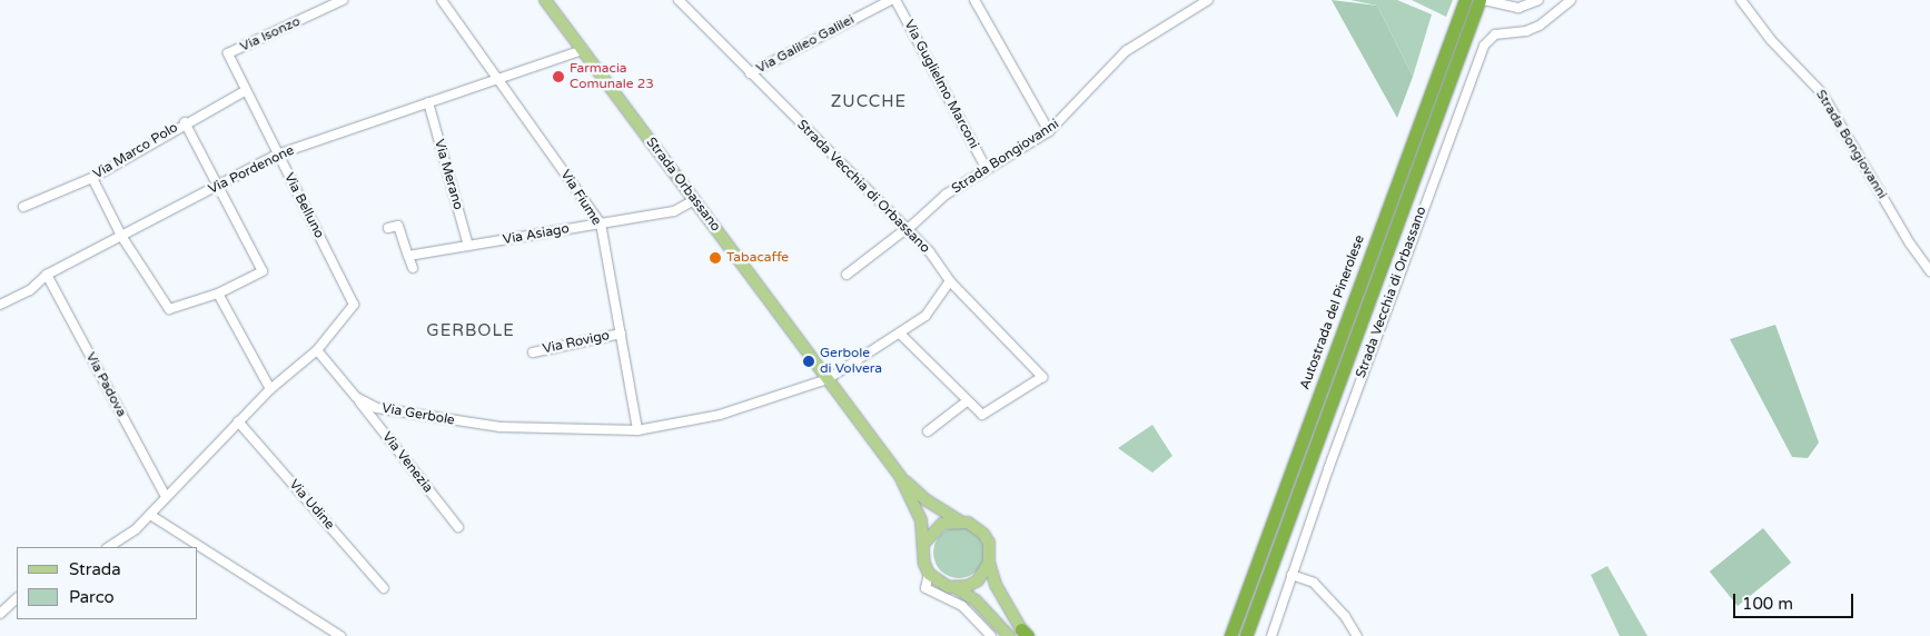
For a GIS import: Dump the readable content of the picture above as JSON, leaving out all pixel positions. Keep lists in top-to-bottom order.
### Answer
{
  "streets": {
    "highway": ["Autostrada del Pinerolese"],
    "main road": ["Strada Orbassano"],
    "street": [
      "Via Isonzo",
      "Via Galileo Galilei",
      "Via Guglielmo Marconi",
      "Strada Bongiovanni",
      "Via Marco Polo",
      "Via Pordenone",
      "Via Merano",
      "Strada Vecchia di Orbassano",
      "Via Fiume",
      "Via Belluno",
      "Via Asiago",
      "Via Rovigo",
      "Via Padova",
      "Via Gerbole",
      "Via Venezia",
      "Via Udine"
    ]
  },
  "crossings": [
    ["Via Isonzo", "Via Belluno"],
    ["Via Galileo Galilei", "Strada Vecchia di Orbassano"],
    ["Via Guglielmo Marconi", "Strada Bongiovanni"],
    ["Strada Bongiovanni", "Strada Vecchia di Orbassano"],
    ["Via Marco Polo", "Via Belluno"],
    ["Via Pordenone", "Via Merano"],
    ["Via Pordenone", "Strada Orbassano"],
    ["Via Pordenone", "Via Fiume"],
    ["Via Pordenone", "Via Belluno"],
    ["Via Pordenone", "Via Padova"],
    ["Via Merano", "Via Asiago"],
    ["Strada Orbassano", "Via Asiago"],
    ["Strada Orbassano", "Via Gerbole"],
    ["Strada Vecchia di Orbassano", "Via Gerbole"],
    ["Via Fiume", "Via Asiago"],
    ["Via Fiume", "Via Rovigo"],
    ["Via Fiume", "Via Gerbole"],
    ["Via Belluno", "Via Gerbole"],
    ["Via Gerbole", "Via Venezia"]
  ],
  "districts": ["ZUCCHE", "GERBOLE"],
  "places": ["Farmacia Comunale 23", "Tabacaffe", "Gerbole di Volvera"],
  "legend": ["Strada", "Parco"],
  "scale_bar": "100 m"
}
